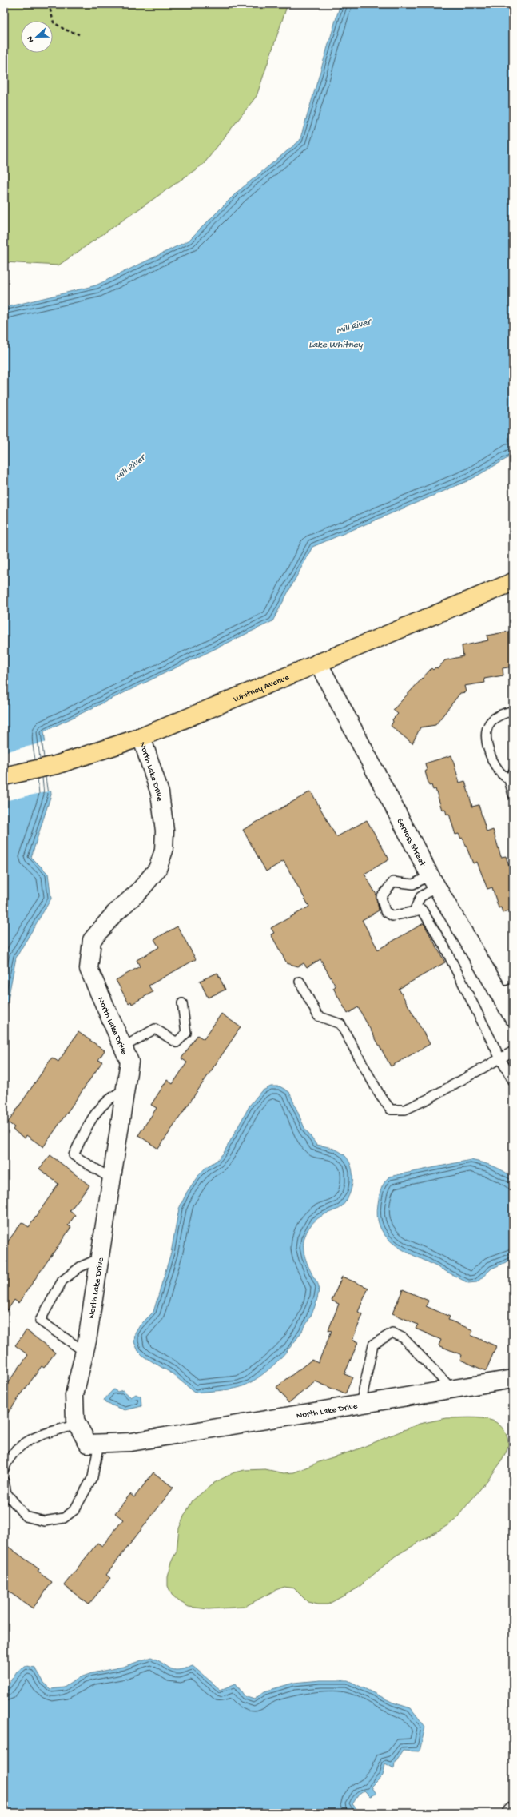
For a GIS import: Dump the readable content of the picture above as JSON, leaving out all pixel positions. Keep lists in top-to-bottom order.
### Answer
{
  "streets": {
    "main road": ["Whitney Avenue"],
    "street": ["North Lake Drive", "Servoss Street"]
  },
  "crossings": [
    ["Whitney Avenue", "North Lake Drive"],
    ["Whitney Avenue", "Servoss Street"]
  ],
  "water": ["Mill River", "Lake Whitney"],
  "north": "left"
}
